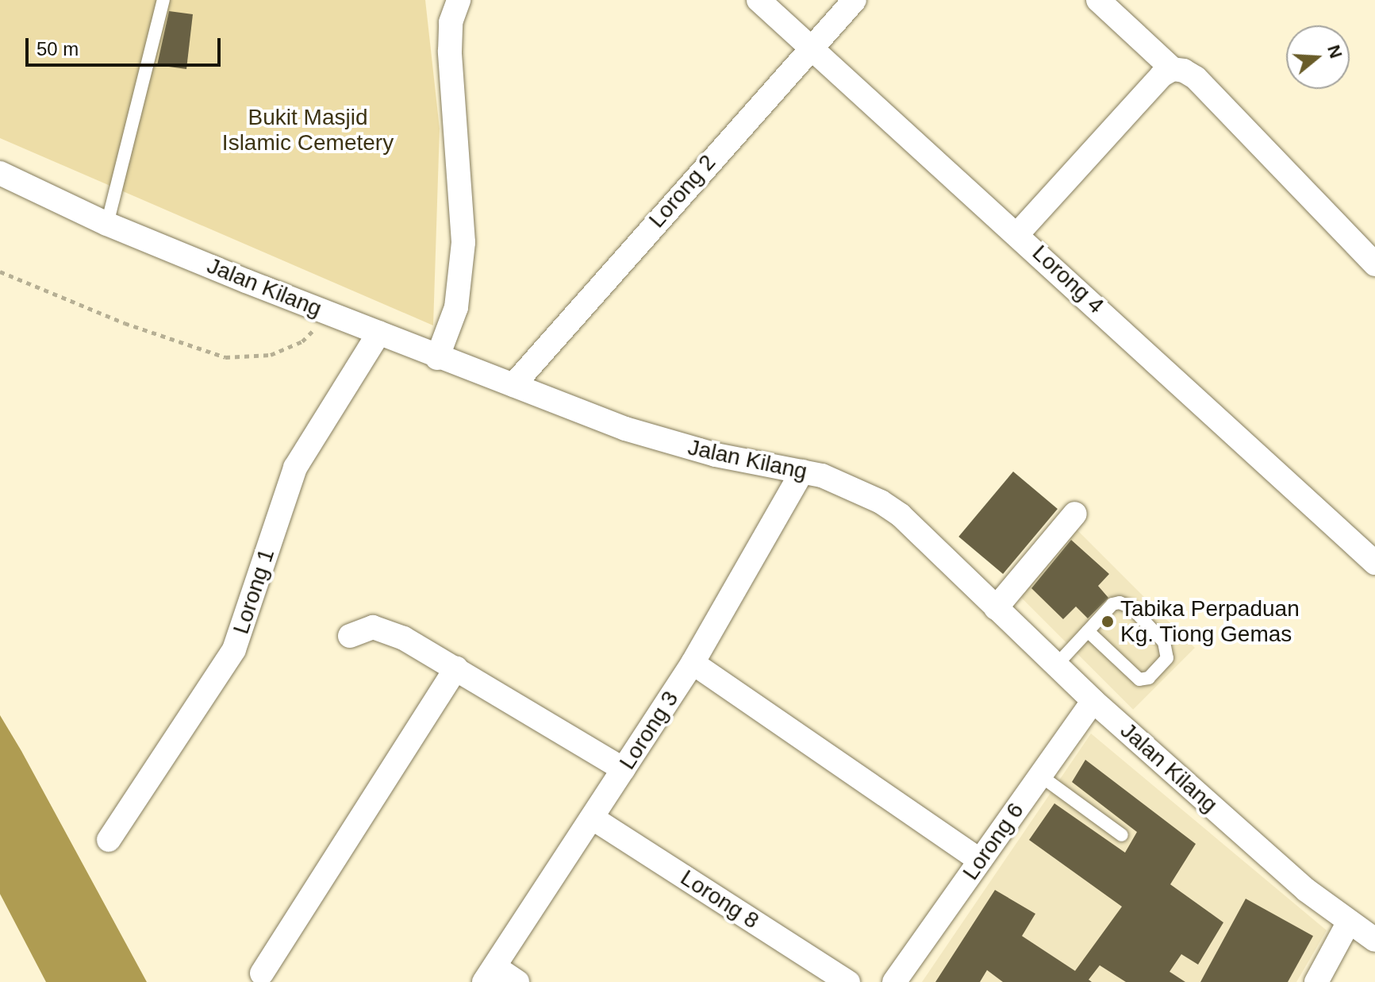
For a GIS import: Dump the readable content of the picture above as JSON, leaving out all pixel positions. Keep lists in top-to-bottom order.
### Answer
{
  "streets": {
    "street": [
      "Lorong 2",
      "Lorong 4",
      "Jalan Kilang",
      "Lorong 1",
      "Lorong 3",
      "Lorong 6",
      "Lorong 8"
    ]
  },
  "crossings": [
    ["Lorong 2", "Lorong 4"],
    ["Lorong 2", "Jalan Kilang"],
    ["Jalan Kilang", "Lorong 1"],
    ["Jalan Kilang", "Lorong 3"],
    ["Jalan Kilang", "Lorong 6"],
    ["Lorong 3", "Lorong 8"]
  ],
  "parks": ["Bukit Masjid Islamic Cemetery"],
  "places": ["Tabika Perpaduan Kg. Tiong Gemas"],
  "scale_bar": "50 m",
  "north": "right"
}
